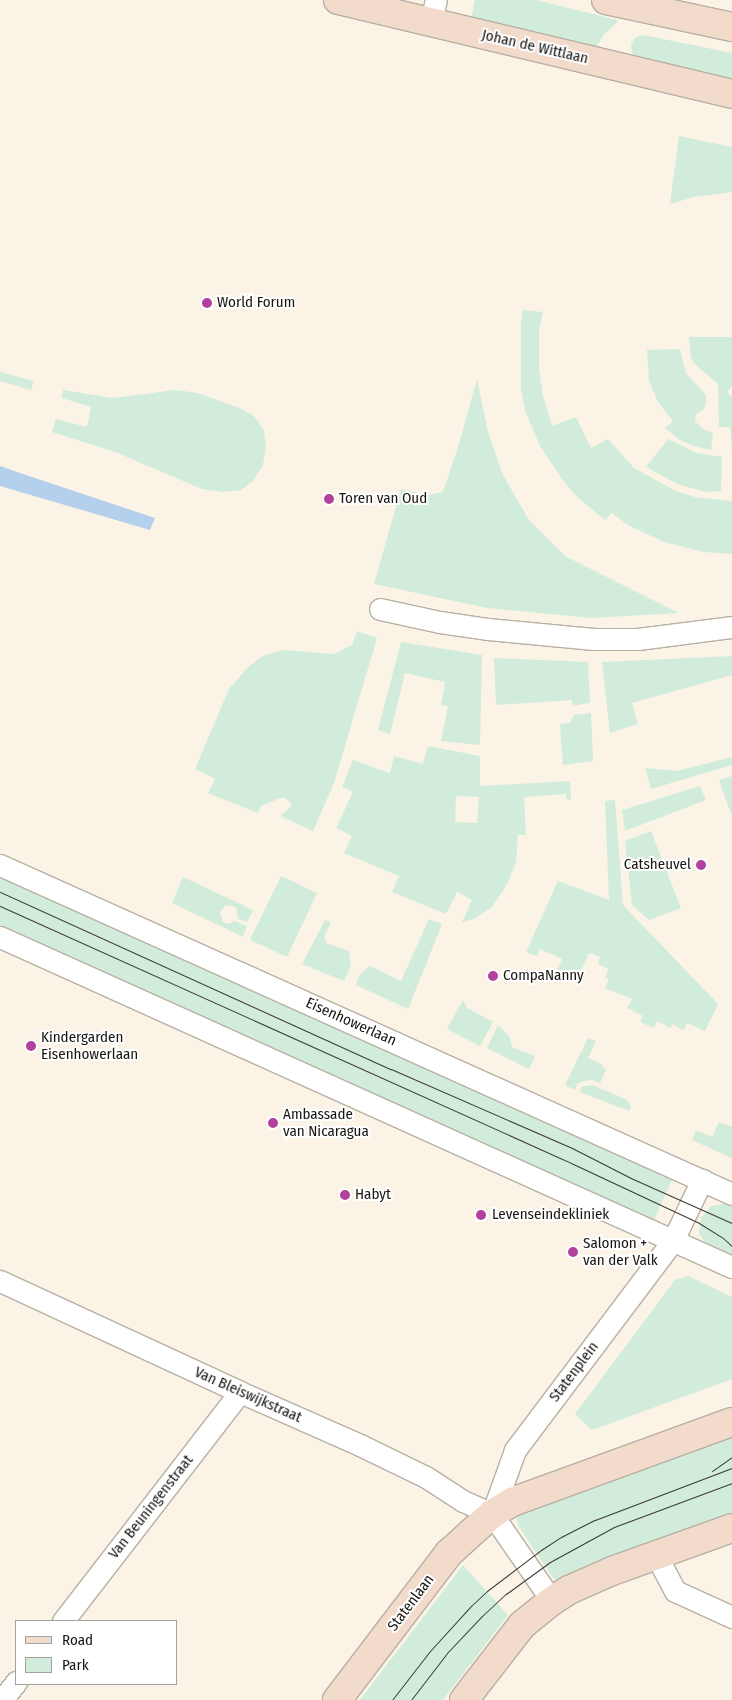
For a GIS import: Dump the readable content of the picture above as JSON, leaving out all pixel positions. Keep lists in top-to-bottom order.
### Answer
{
  "streets": {
    "street": [
      "Johan de Wittlaan",
      "Eisenhowerlaan",
      "Statenplein",
      "Van Bleiswijkstraat",
      "Van Beuningenstraat",
      "Statenlaan"
    ]
  },
  "crossings": [
    ["Eisenhowerlaan", "Statenplein"],
    ["Statenplein", "Van Bleiswijkstraat"],
    ["Statenplein", "Statenlaan"],
    ["Van Bleiswijkstraat", "Van Beuningenstraat"],
    ["Van Bleiswijkstraat", "Statenlaan"]
  ],
  "places": [
    "World Forum",
    "Toren van Oud",
    "Catsheuvel",
    "CompaNanny",
    "Kindergarden Eisenhowerlaan",
    "Ambassade van Nicaragua",
    "Habyt",
    "Levenseindekliniek",
    "Salomon + van der Valk"
  ],
  "legend": ["Road", "Park"]
}
